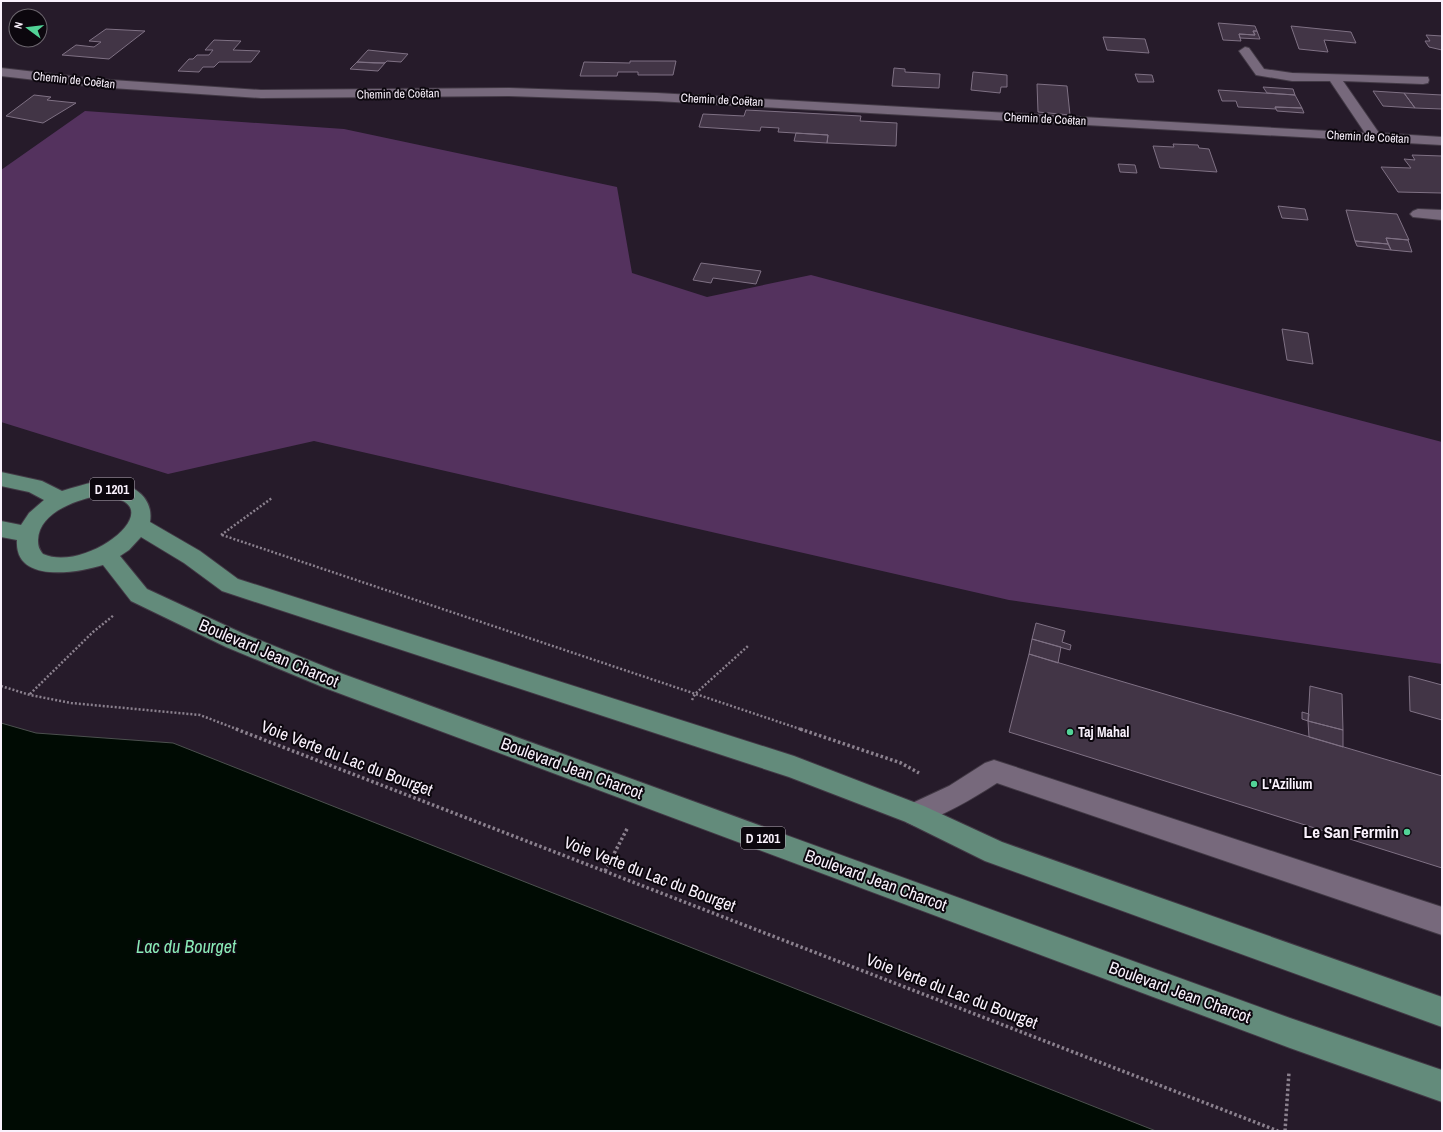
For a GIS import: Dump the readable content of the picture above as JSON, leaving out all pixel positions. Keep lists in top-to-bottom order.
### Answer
{
  "streets": {
    "main road": ["D 1201", "Boulevard Jean Charcot"],
    "street": ["Chemin de Coëtan"],
    "path": ["Voie Verte du Lac du Bourget"]
  },
  "crossings": [
    ["D 1201", "Boulevard Jean Charcot"]
  ],
  "water": ["Lac du Bourget"],
  "places": ["Taj Mahal", "L'Azilium", "Le San Fermin"],
  "north": "left"
}
